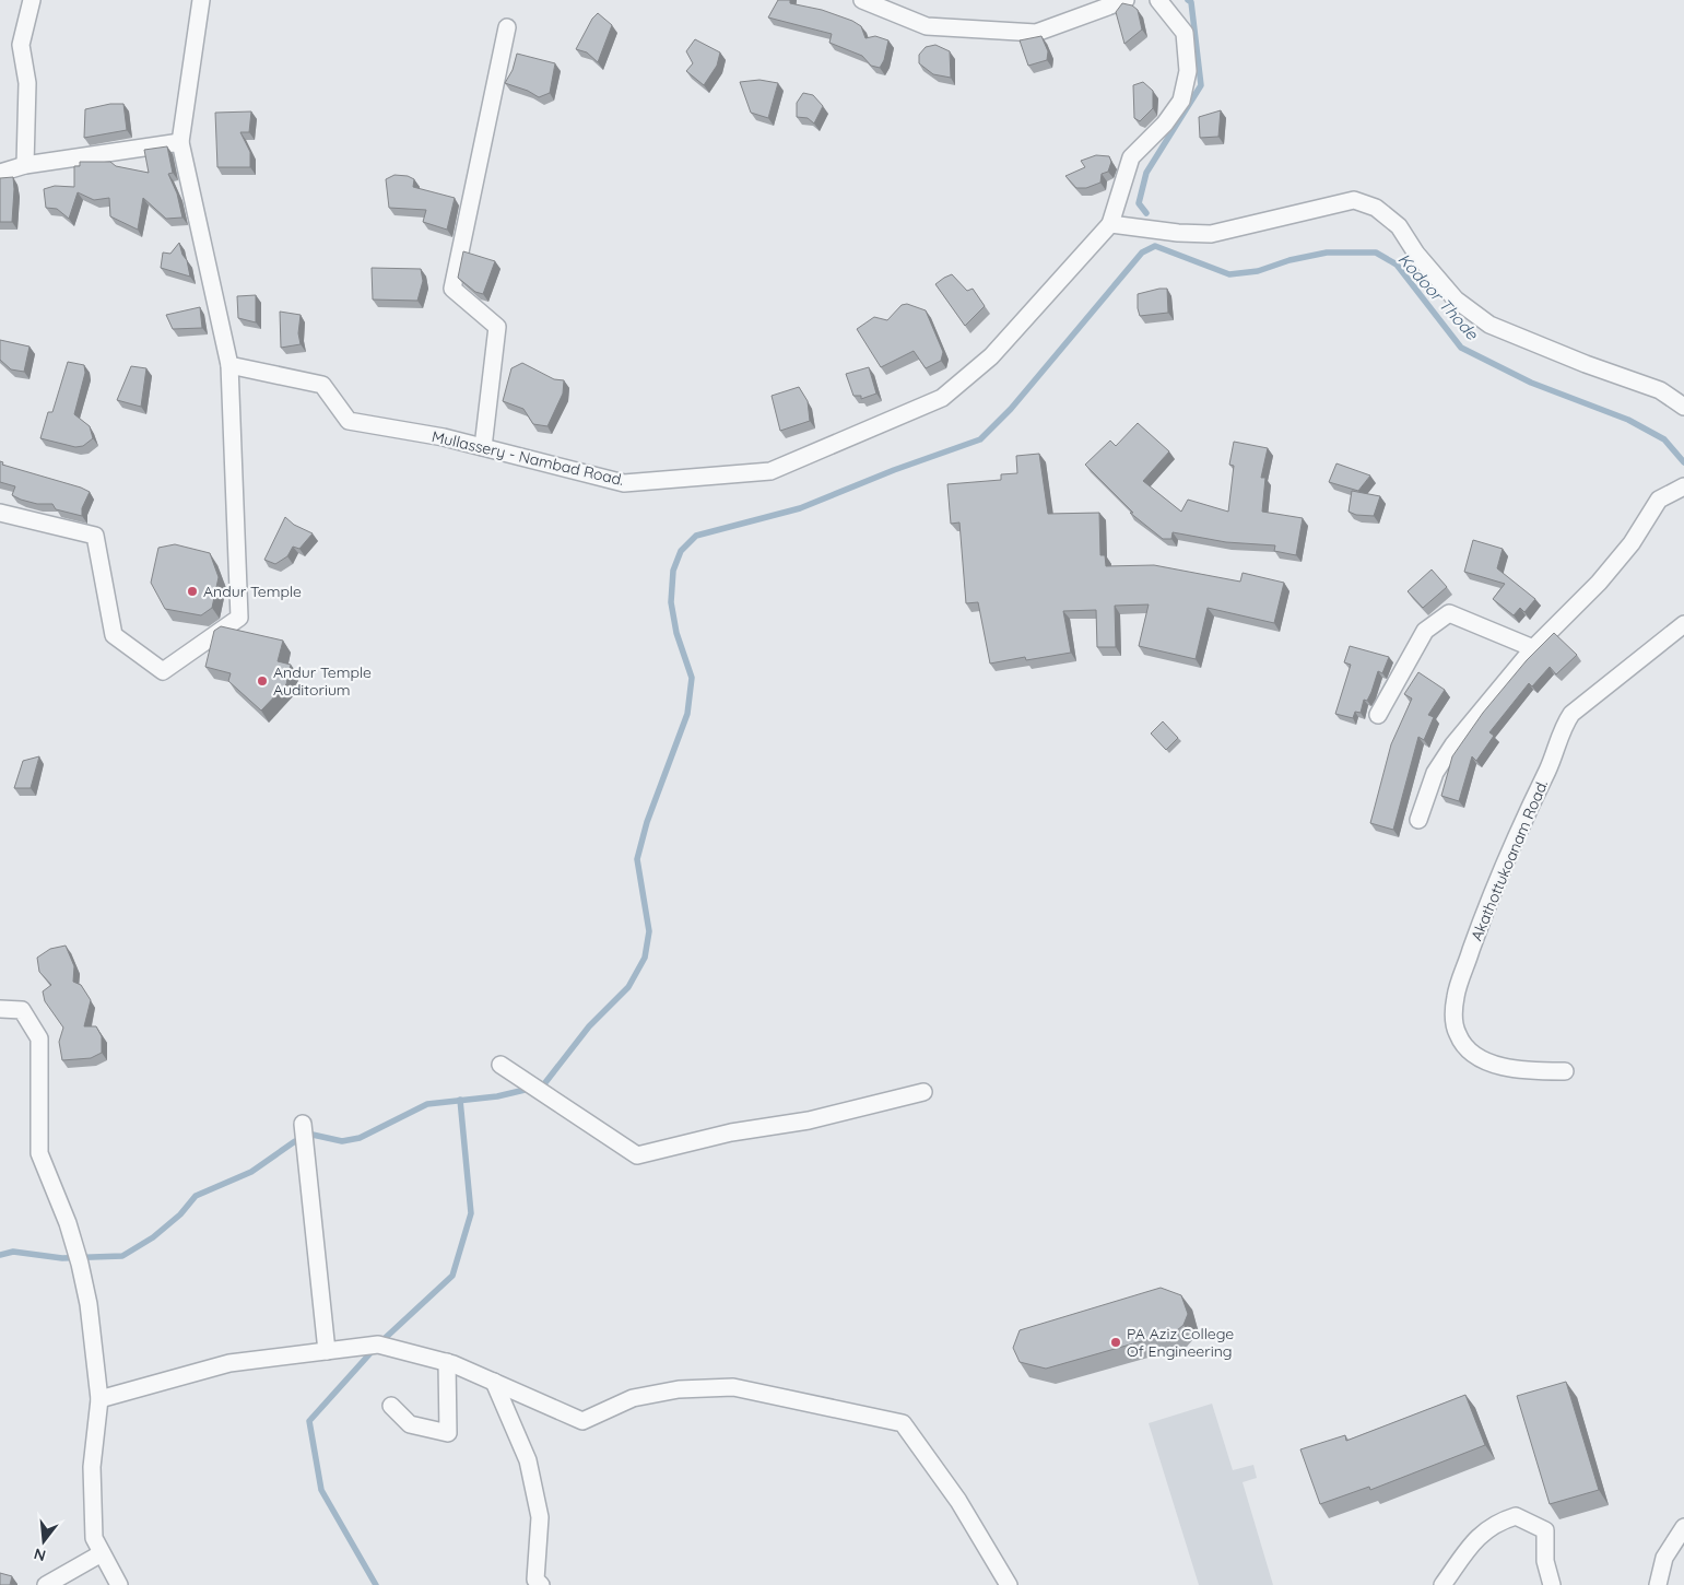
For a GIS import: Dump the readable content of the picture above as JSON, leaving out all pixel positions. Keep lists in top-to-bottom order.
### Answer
{
  "streets": {
    "street": ["Mullassery - Nambad Road.", "Akathottukoanam Road."]
  },
  "water": ["Kodoor Thode"],
  "places": ["Andur Temple", "Andur Temple Auditorium", "PA Aziz College Of Engineering"],
  "north": "bottom"
}
